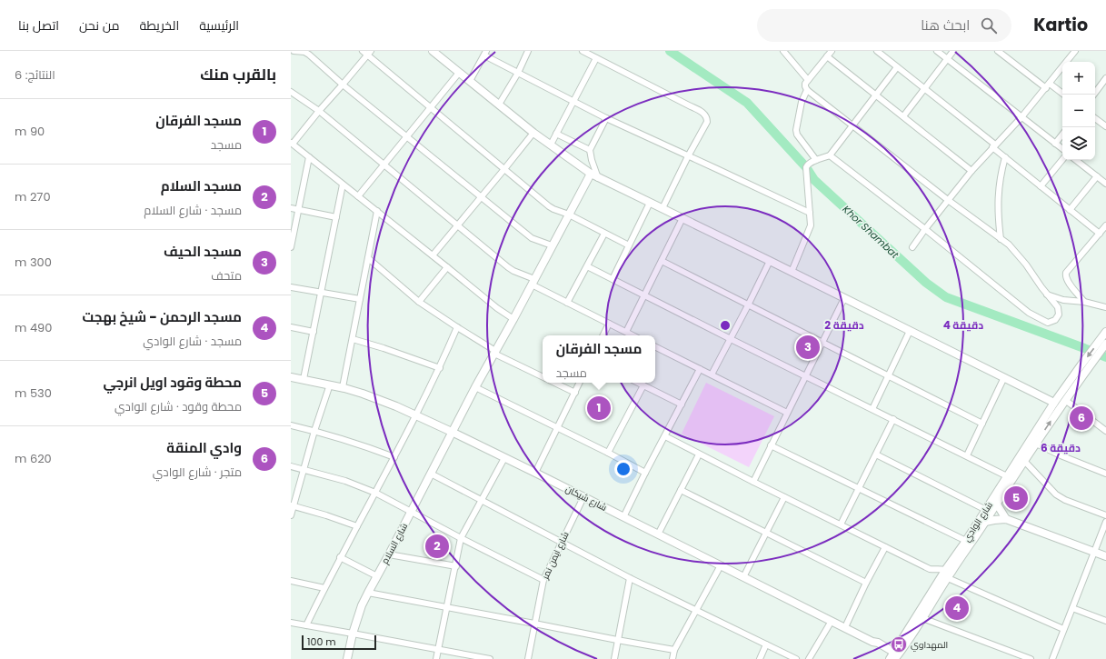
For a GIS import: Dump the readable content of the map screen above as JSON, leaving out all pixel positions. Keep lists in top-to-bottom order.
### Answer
{
  "streets": {
    "street": [
      "شارع شيكان",
      "شارع الوادي",
      "شارع السلام",
      "شارع ايمن نمر"
    ]
  },
  "crossings": [
    ["شارع شيكان", "شارع الوادي"],
    ["شارع شيكان", "شارع السلام"],
    ["شارع شيكان", "شارع ايمن نمر"]
  ],
  "water": ["Khor Shambat"],
  "places": {
    "bus stop": ["المهداوي"]
  },
  "scale_bar": "100 m",
  "page": {
    "header": "Kartio",
    "search": "ابحث هنا",
    "nav": [
      "الرئيسية",
      "الخريطة",
      "من نحن",
      "اتصل بنا"
    ],
    "heading": ["بالقرب منك", "النتائج: 6"],
    "map_buttons": ["+", "−"],
    "list": [
      {
        "mark": "1",
        "name": "مسجد الفرقان",
        "note": "مسجد",
        "value": "90 m"
      },
      {
        "mark": "2",
        "name": "مسجد السلام",
        "note": "مسجد · شارع السلام",
        "value": "270 m"
      },
      {
        "mark": "3",
        "name": "مسجد الحيف",
        "note": "متحف",
        "value": "300 m"
      },
      {
        "mark": "4",
        "name": "مسجد الرحمن - شيخ بهجت",
        "note": "مسجد · شارع الوادي",
        "value": "490 m"
      },
      {
        "mark": "5",
        "name": "محطة وقود اويل انرجي",
        "note": "محطة وقود · شارع الوادي",
        "value": "530 m"
      },
      {
        "mark": "6",
        "name": "وادي المنقة",
        "note": "متجر · شارع الوادي",
        "value": "620 m"
      }
    ],
    "pins": [
      "3",
      "1",
      "6",
      "5",
      "2",
      "4"
    ],
    "popup": ["مسجد الفرقان", "مسجد"],
    "scale": "100 m"
  },
  "rings": ["2 دقيقة", "4 دقيقة", "6 دقيقة"]
}
